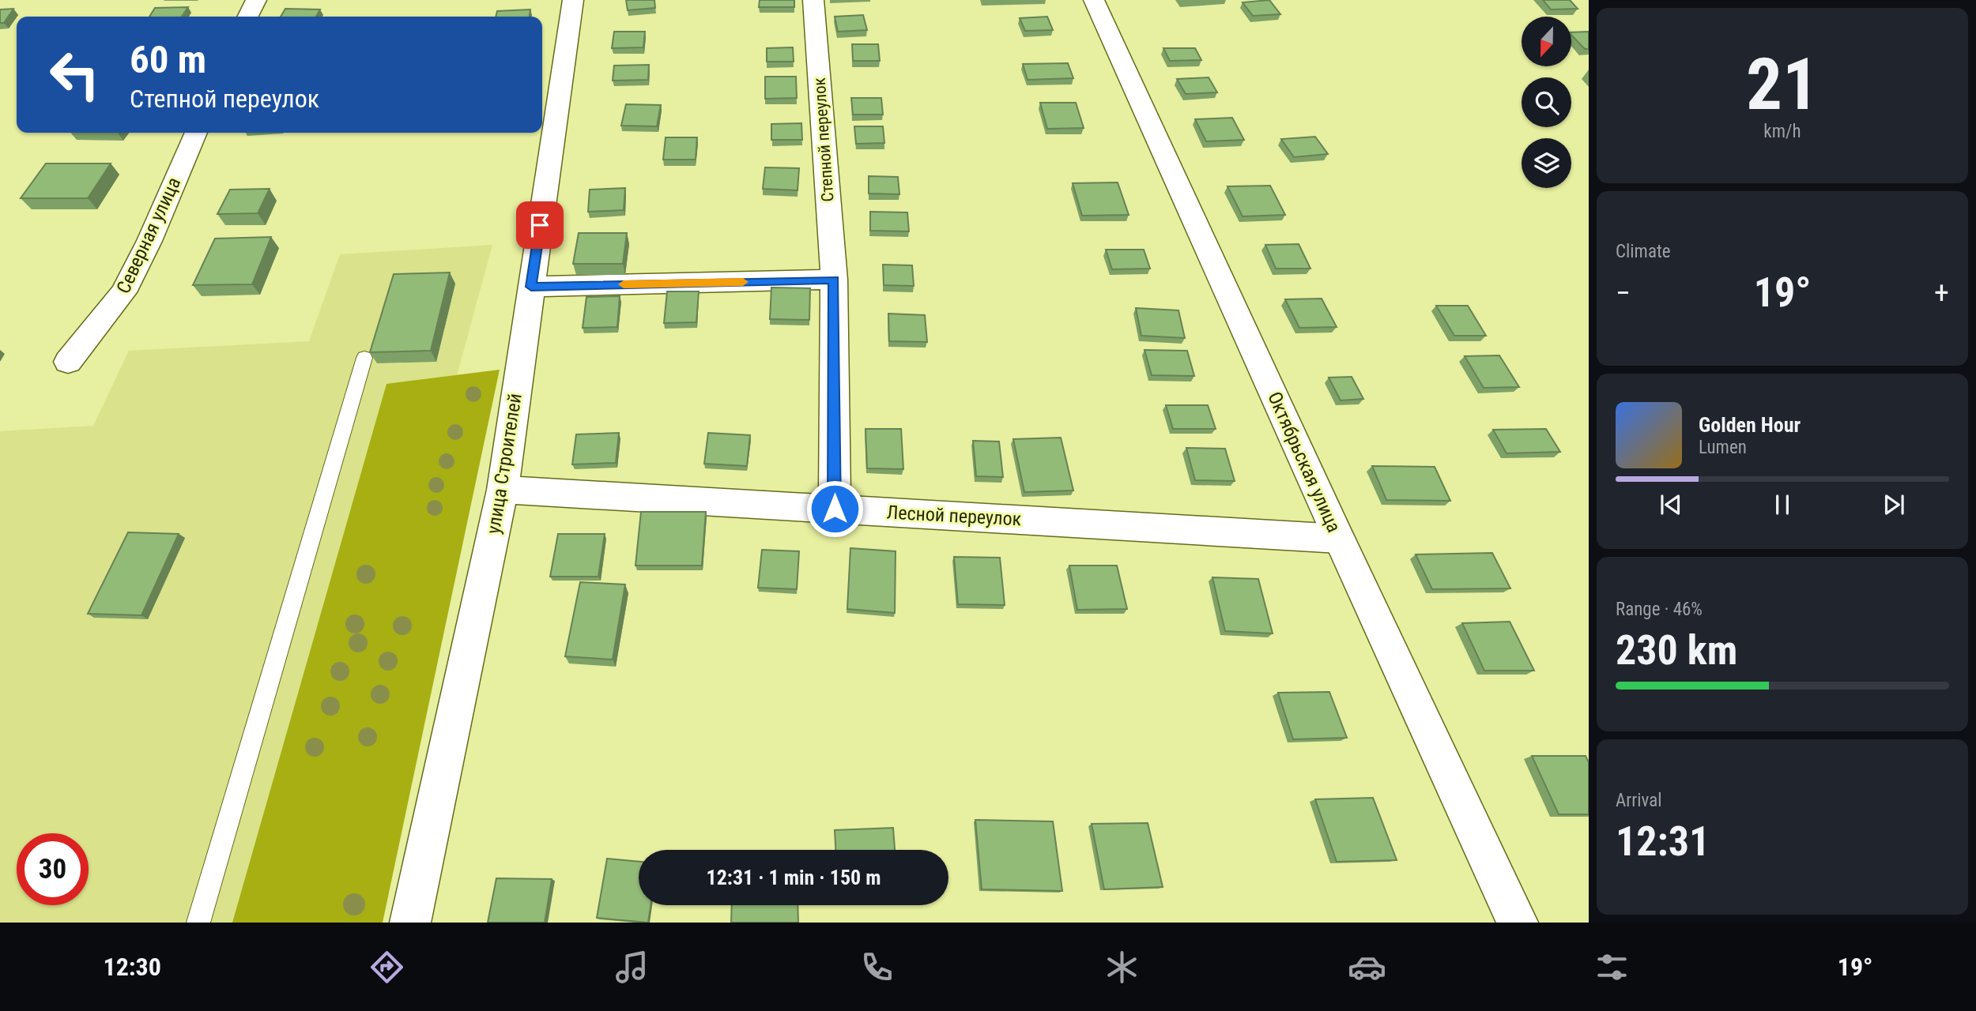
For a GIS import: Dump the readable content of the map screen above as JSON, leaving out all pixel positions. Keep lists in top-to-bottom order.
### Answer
{
  "streets": {
    "street": [
      "Степной переулок",
      "Северная улица",
      "Октябрьская улица",
      "улица Строителей",
      "Лесной переулок"
    ]
  },
  "crossings": [
    ["Степной переулок", "Лесной переулок"],
    ["Октябрьская улица", "Лесной переулок"],
    ["улица Строителей", "Лесной переулок"]
  ],
  "north": "bottom",
  "page": {
    "tile": [
      ["21", "km/h"],
      "Climate",
      ["Range · 46%", "230 km"],
      ["Arrival", "12:31"]
    ],
    "turn": ["60 m", "Степной переулок"],
    "heat": ["−", "19°", "+"],
    "song": ["Golden Hour", "Lumen"],
    "limit": "30",
    "trip": "12:31 · 1 min · 150 m",
    "tabs": ["12:30", "19°"]
  }
}
